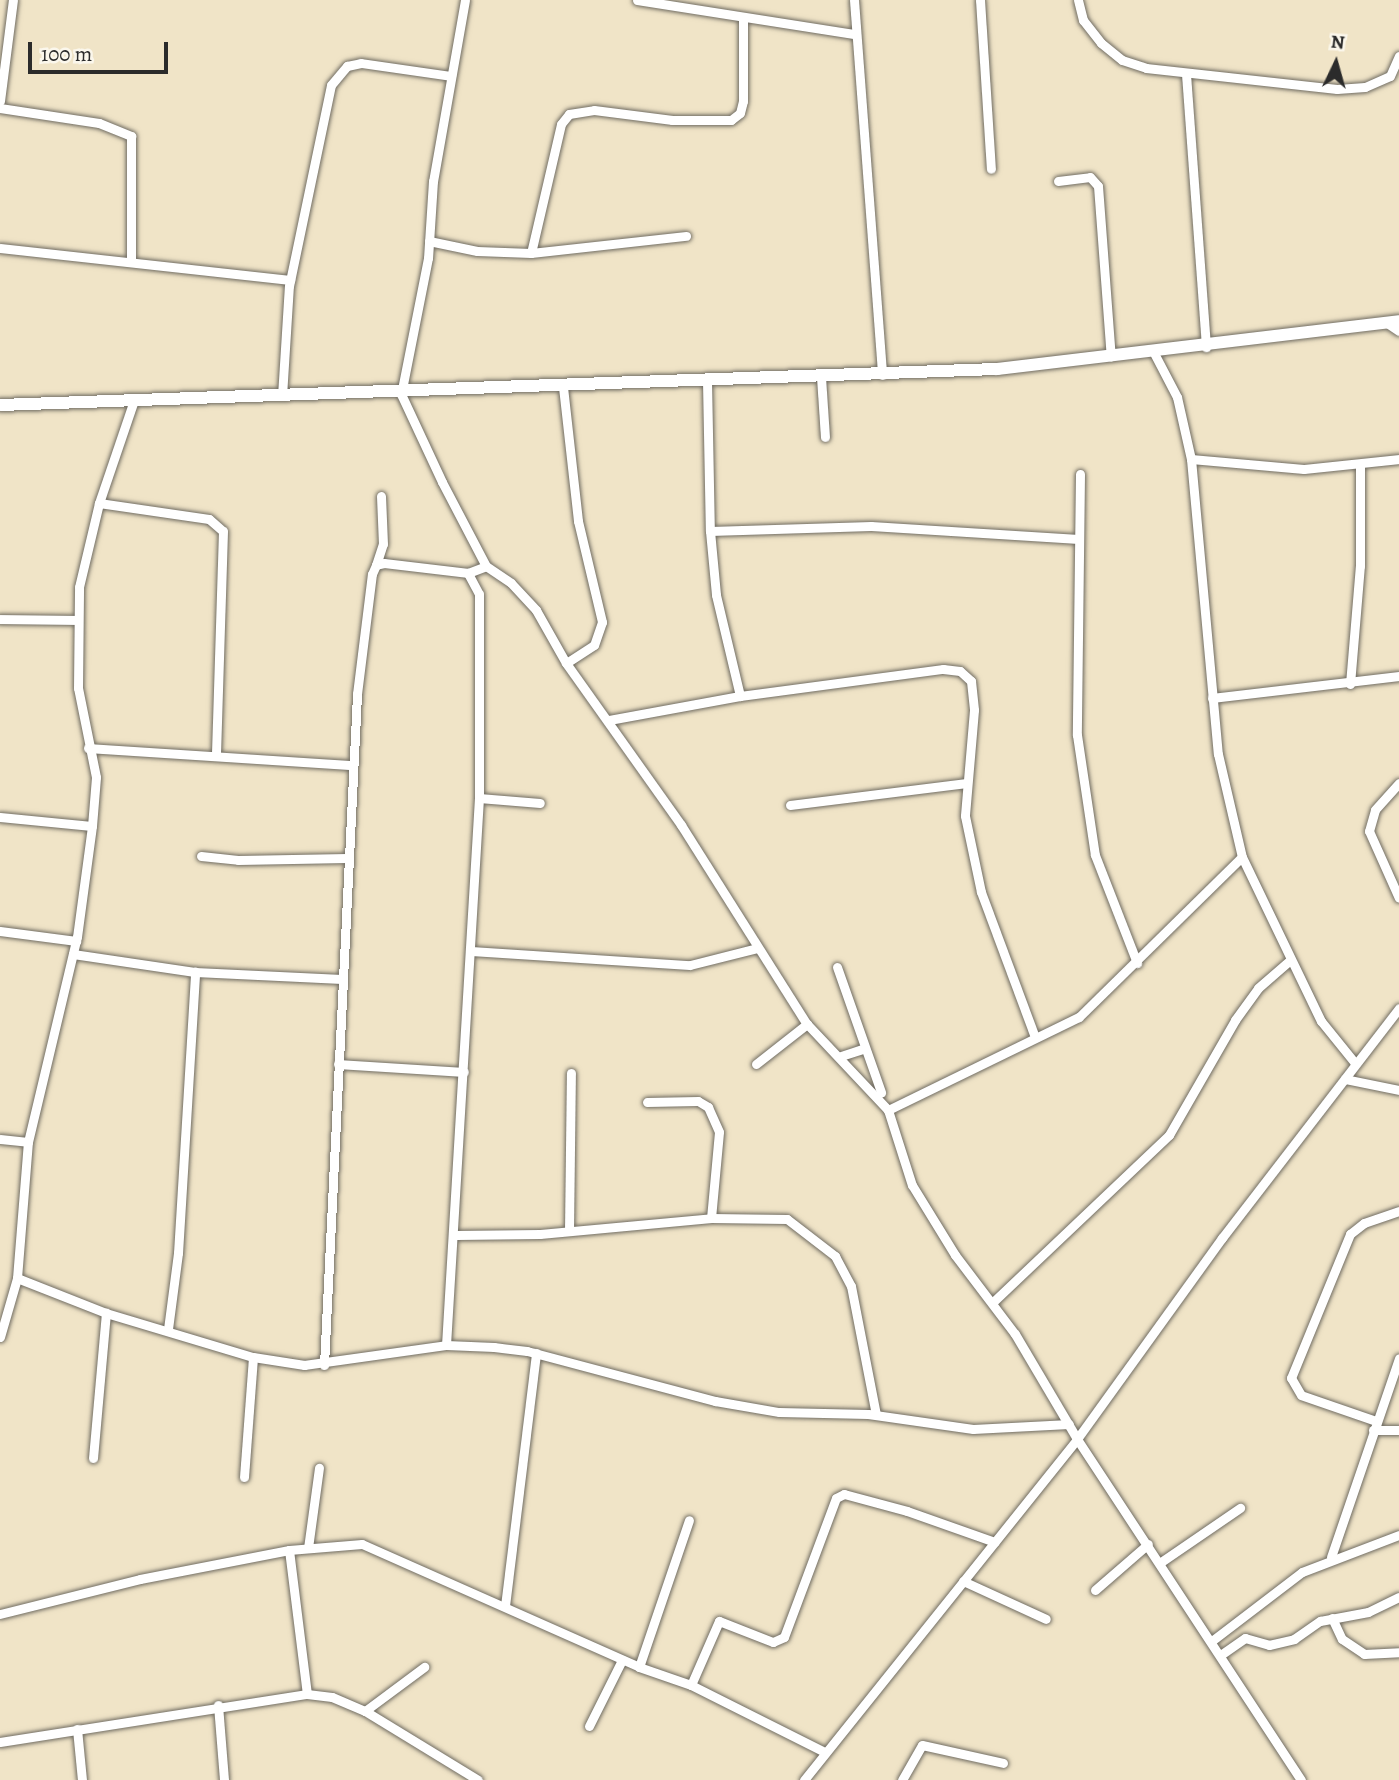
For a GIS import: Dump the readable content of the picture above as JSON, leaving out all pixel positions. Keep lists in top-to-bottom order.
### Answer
{
  "scale_bar": "100 m",
  "north": "top"
}
